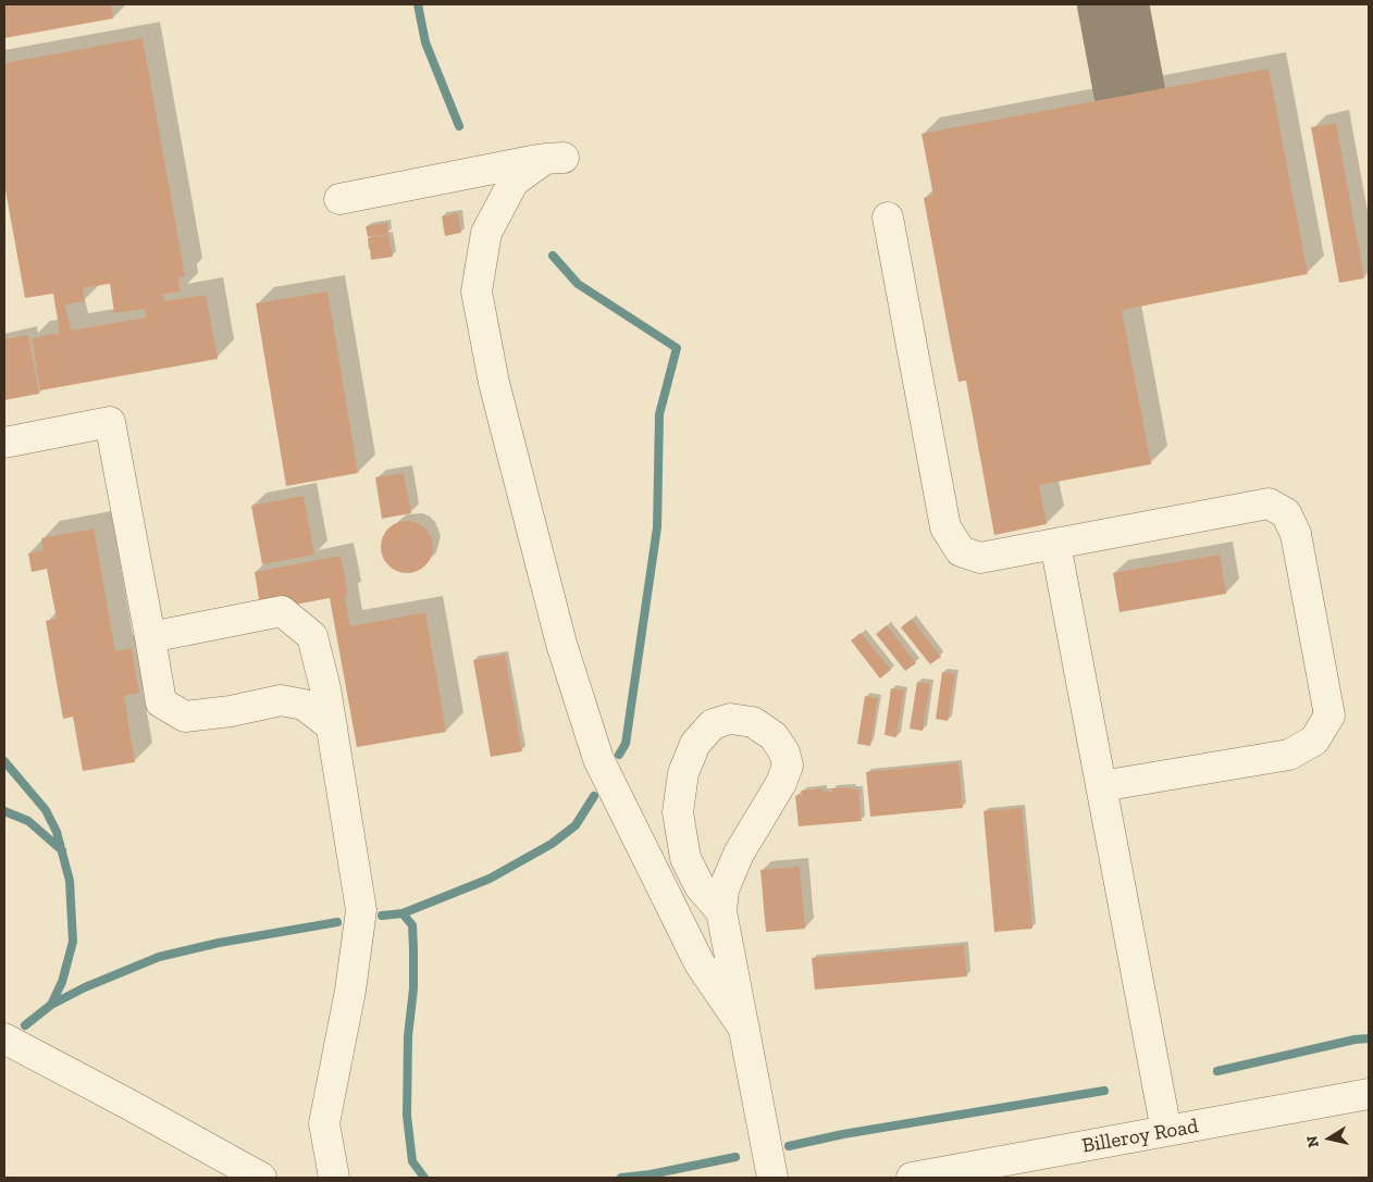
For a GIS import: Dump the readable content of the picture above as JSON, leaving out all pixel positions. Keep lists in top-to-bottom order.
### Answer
{
  "streets": {
    "street": ["Billeroy Road"]
  },
  "north": "left"
}
